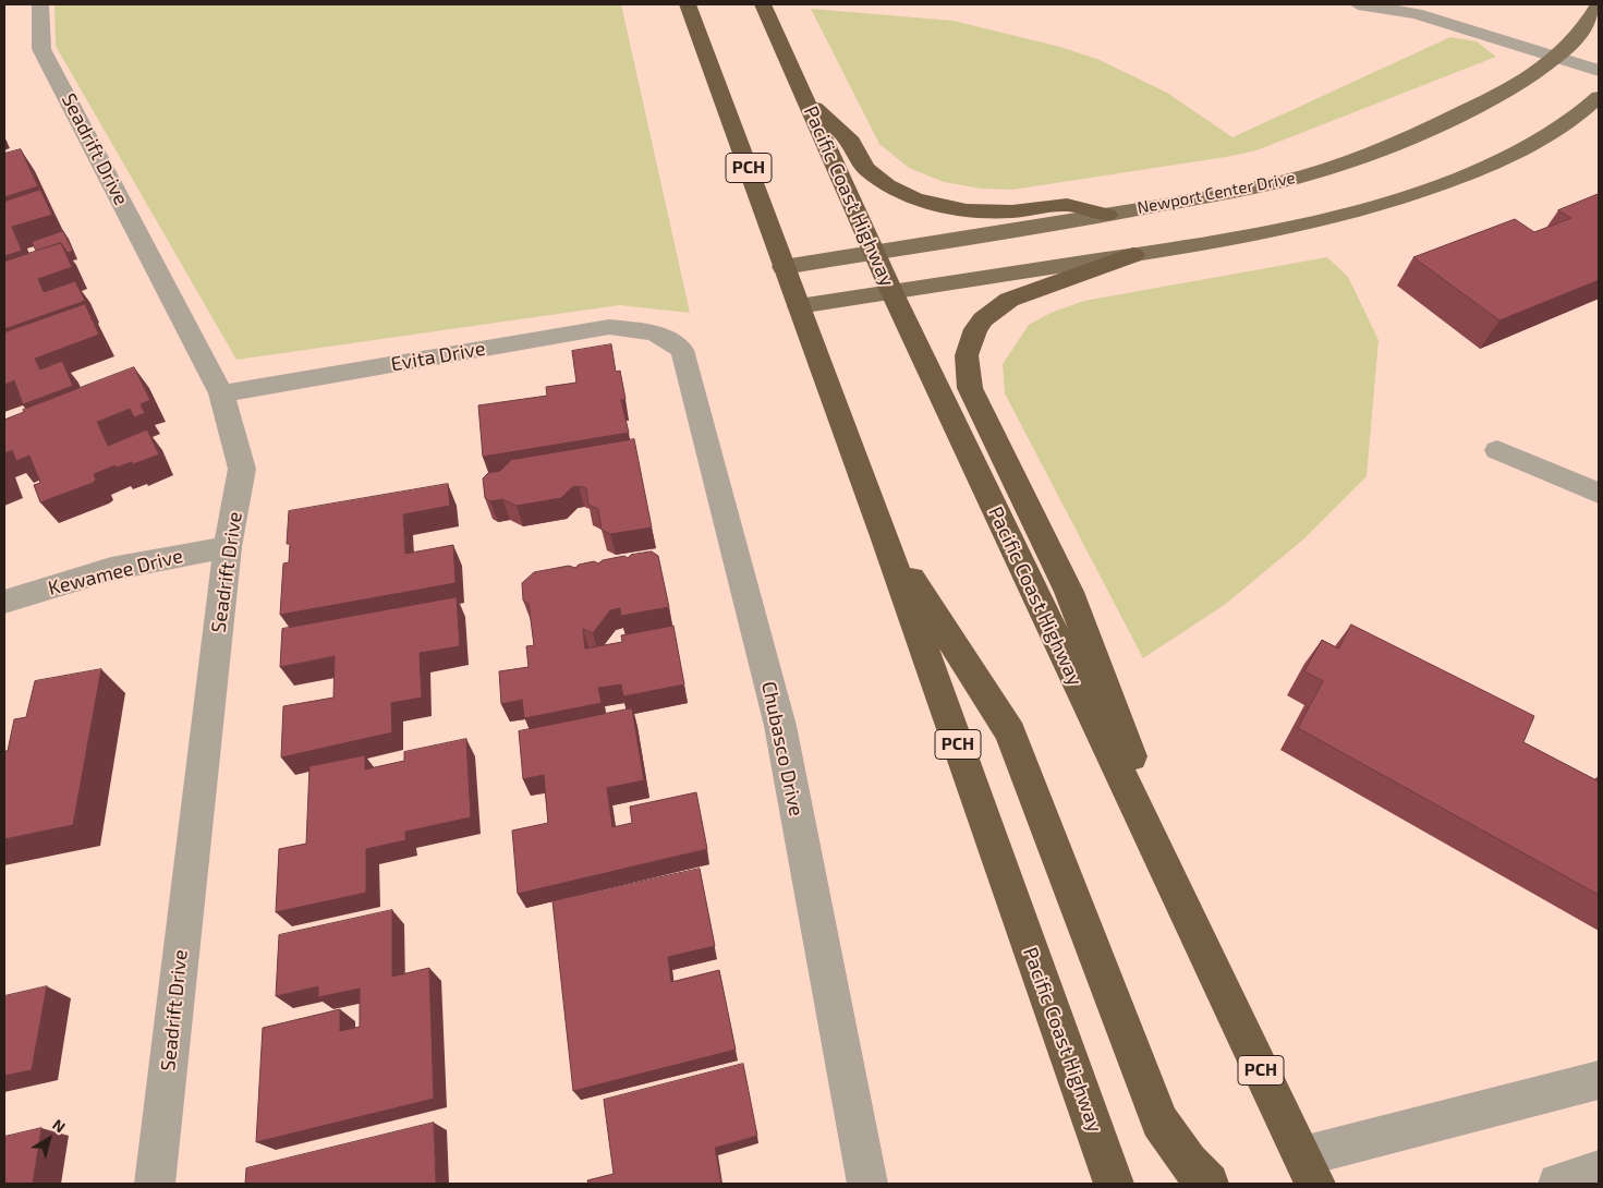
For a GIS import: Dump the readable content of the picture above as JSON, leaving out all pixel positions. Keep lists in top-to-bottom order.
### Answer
{
  "streets": {
    "highway": ["PCH", "Pacific Coast Highway"],
    "main road": ["Newport Center Drive"],
    "street": [
      "Seadrift Drive",
      "Evita Drive",
      "Kewamee Drive",
      "Chubasco Drive"
    ]
  },
  "crossings": [
    ["Seadrift Drive", "Evita Drive"],
    ["Seadrift Drive", "Kewamee Drive"],
    ["Newport Center Drive", "Pacific Coast Highway"],
    ["Evita Drive", "Chubasco Drive"]
  ],
  "north": "top right"
}
